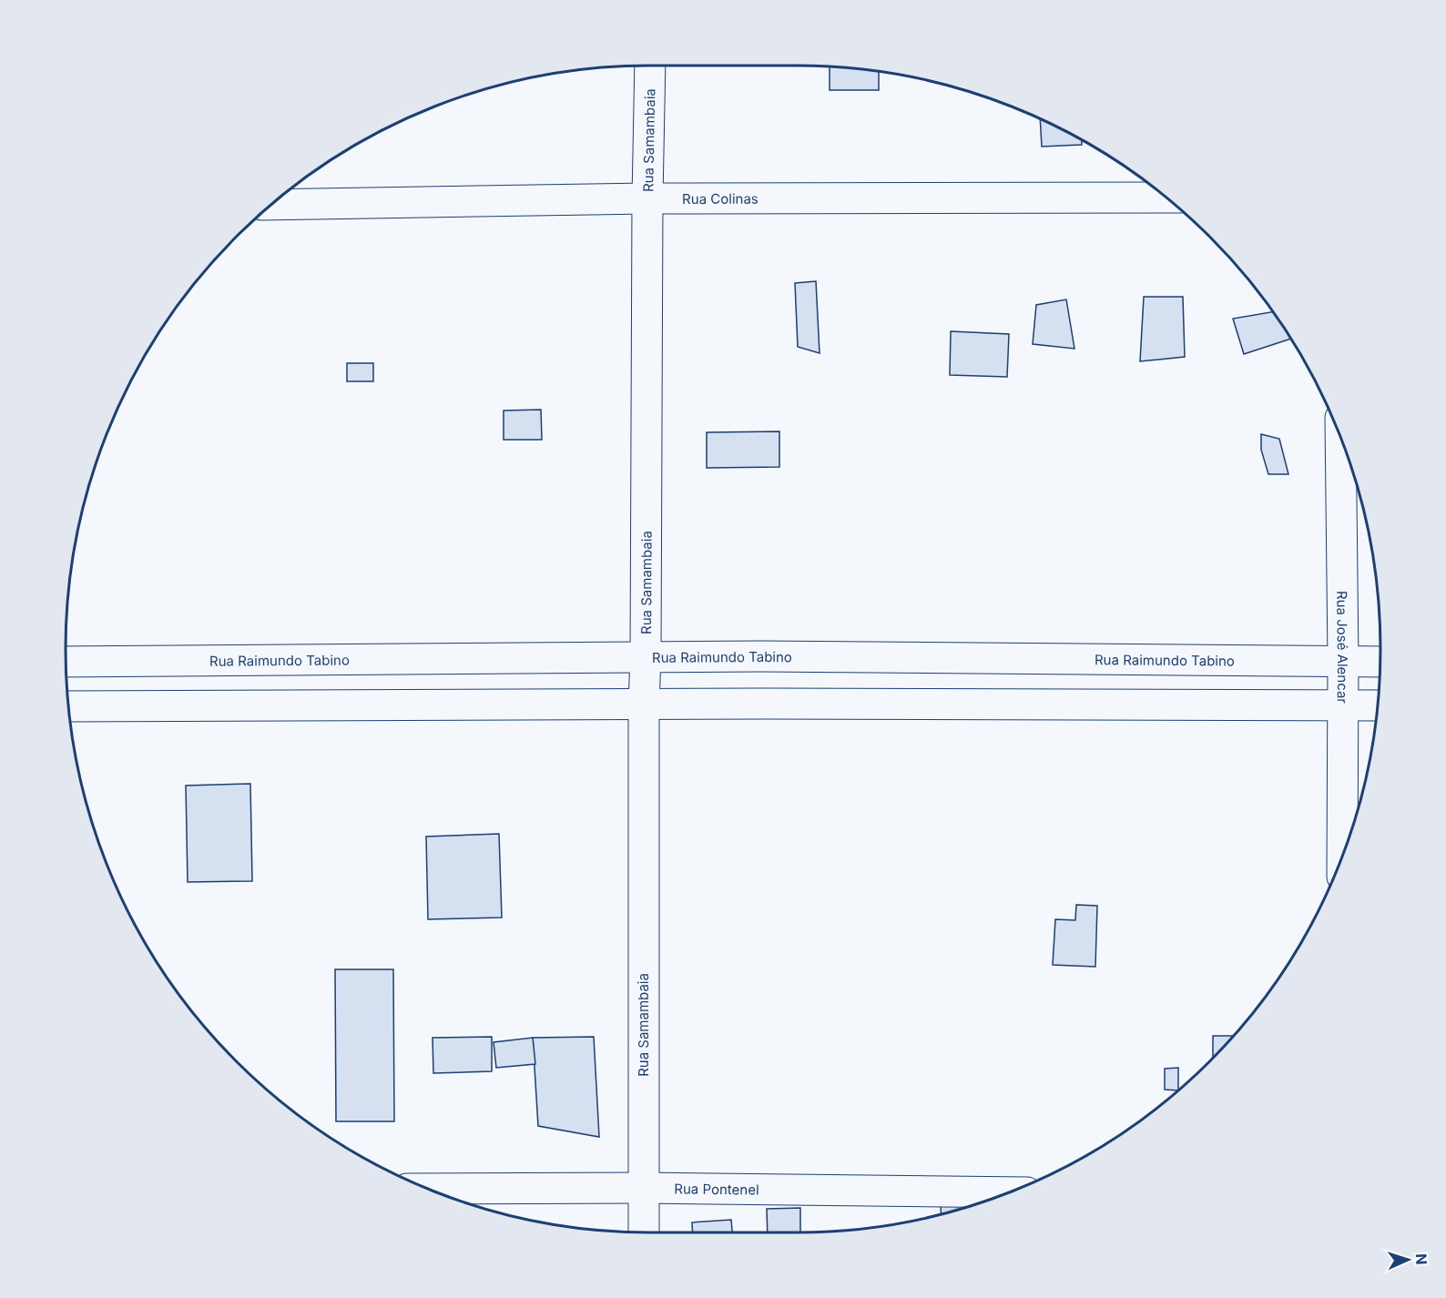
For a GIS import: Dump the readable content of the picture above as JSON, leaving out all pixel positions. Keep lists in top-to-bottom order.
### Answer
{
  "streets": {
    "street": [
      "Rua Samambaia",
      "Rua Colinas",
      "Rua José Alencar",
      "Rua Raimundo Tabino",
      "Rua Pontenel"
    ]
  },
  "crossings": [
    ["Rua Samambaia", "Rua Colinas"],
    ["Rua Samambaia", "Rua Raimundo Tabino"],
    ["Rua Samambaia", "Rua Pontenel"],
    ["Rua José Alencar", "Rua Raimundo Tabino"]
  ],
  "north": "right"
}
